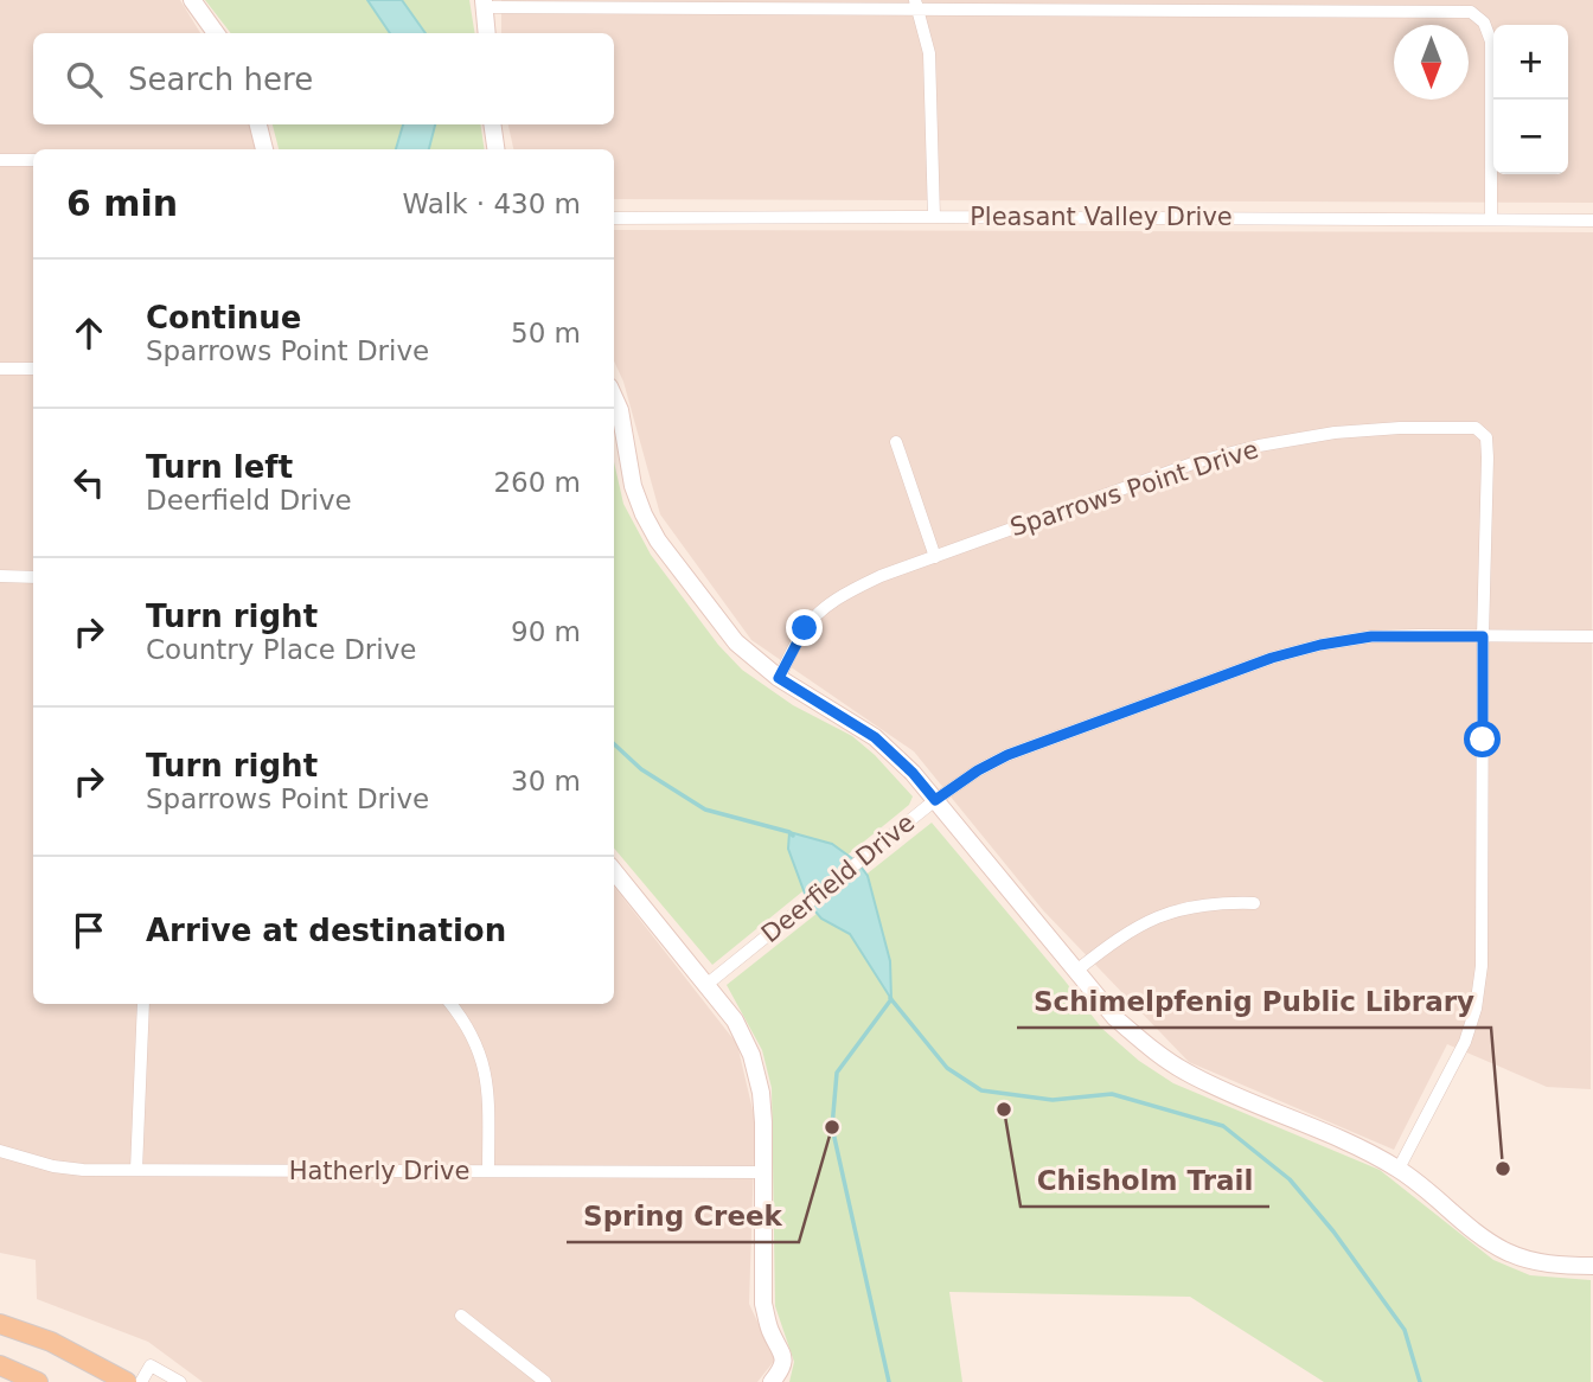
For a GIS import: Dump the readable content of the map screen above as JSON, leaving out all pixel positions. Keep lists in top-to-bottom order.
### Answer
{
  "streets": {
    "street": [
      "Pleasant Valley Drive",
      "Sparrows Point Drive",
      "Deerfield Drive",
      "Hatherly Drive"
    ]
  },
  "crossings": [
    ["Sparrows Point Drive", "Deerfield Drive"]
  ],
  "places": ["Chisholm Trail", "Spring Creek", "Schimelpfenig Public Library"],
  "north": "bottom",
  "page": {
    "map_buttons": ["+", "−"],
    "search": "Search here",
    "heading": ["6 min", "Walk · 430 m"],
    "list": [
      ["Continue", "Sparrows Point Drive", "50 m"],
      ["Turn left", "Deerfield Drive", "260 m"],
      ["Turn right", "Country Place Drive", "90 m"],
      ["Turn right", "Sparrows Point Drive", "30 m"],
      "Arrive at destination"
    ]
  }
}
